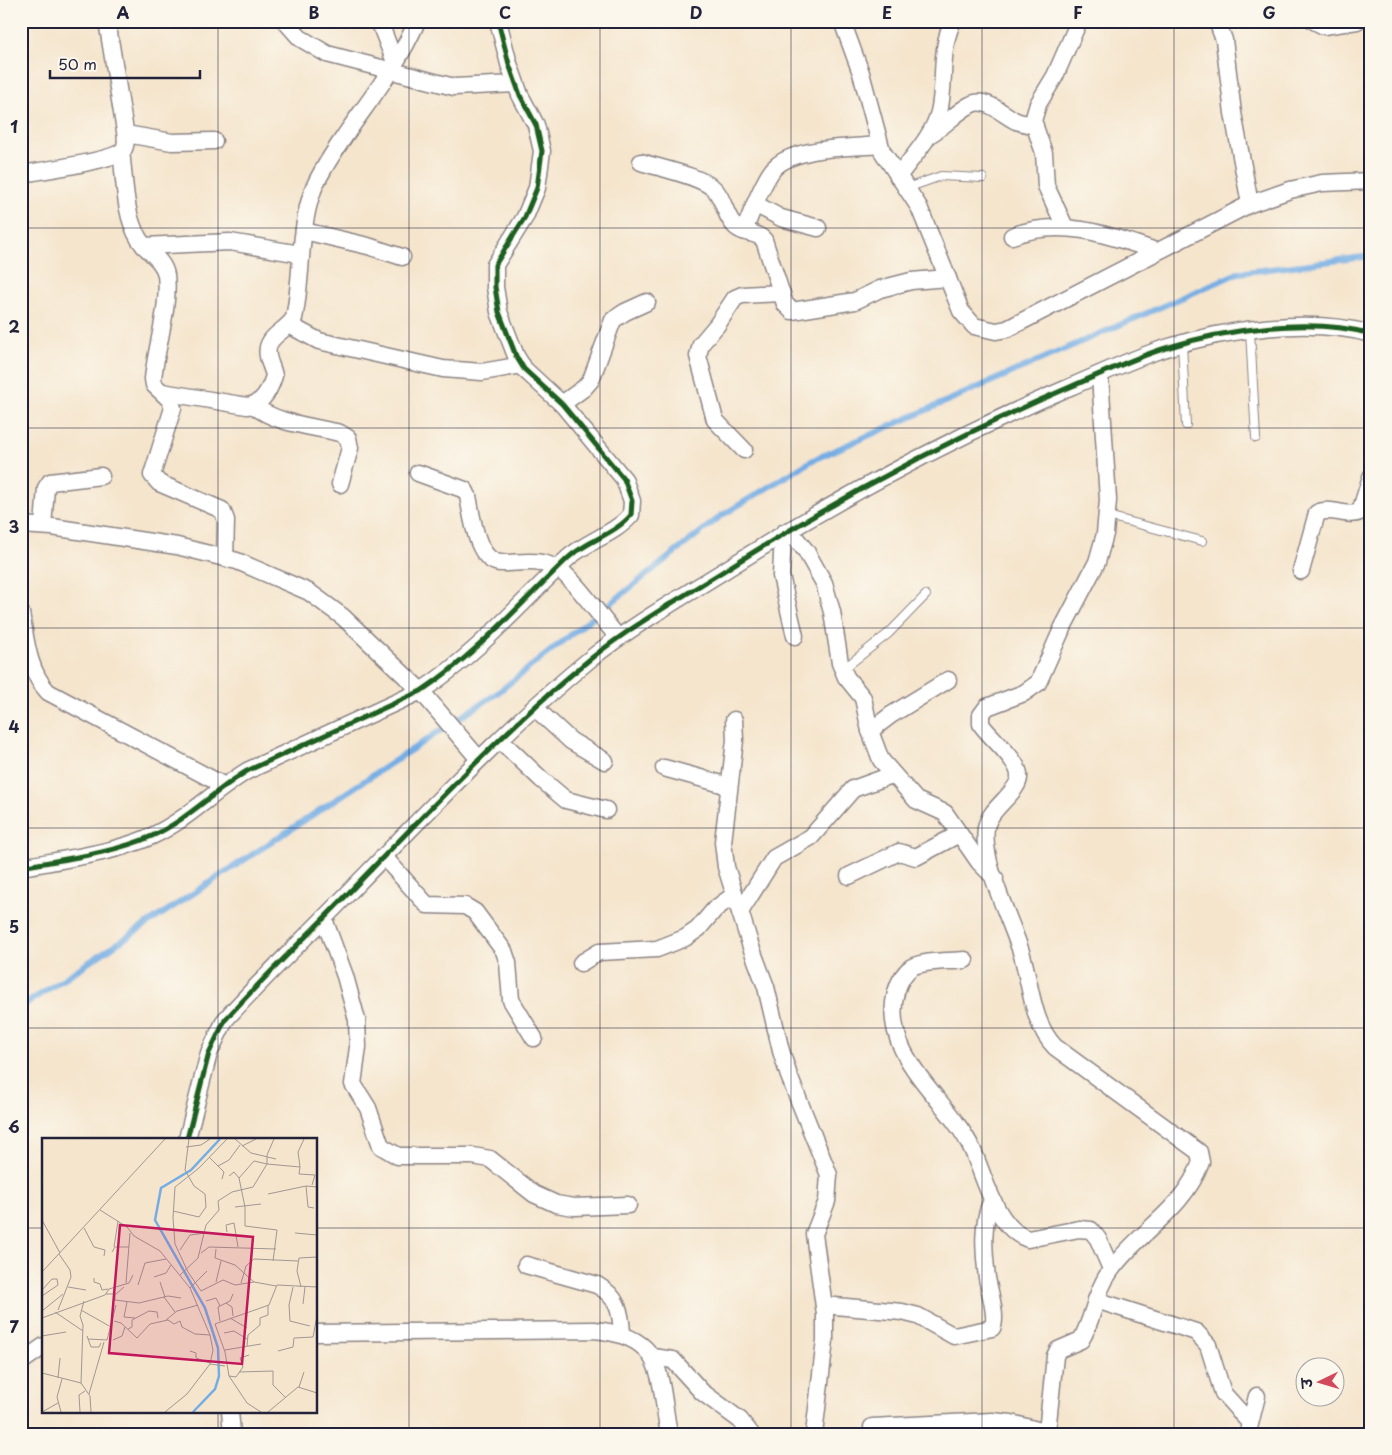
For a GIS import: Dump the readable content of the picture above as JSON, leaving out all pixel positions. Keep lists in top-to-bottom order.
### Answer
{
  "scale_bar": "50 m",
  "north": "left",
  "grid": {
    "columns": [
      "A",
      "B",
      "C",
      "D",
      "E",
      "F",
      "G"
    ],
    "rows": [
      "1",
      "2",
      "3",
      "4",
      "5",
      "6",
      "7"
    ]
  }
}
